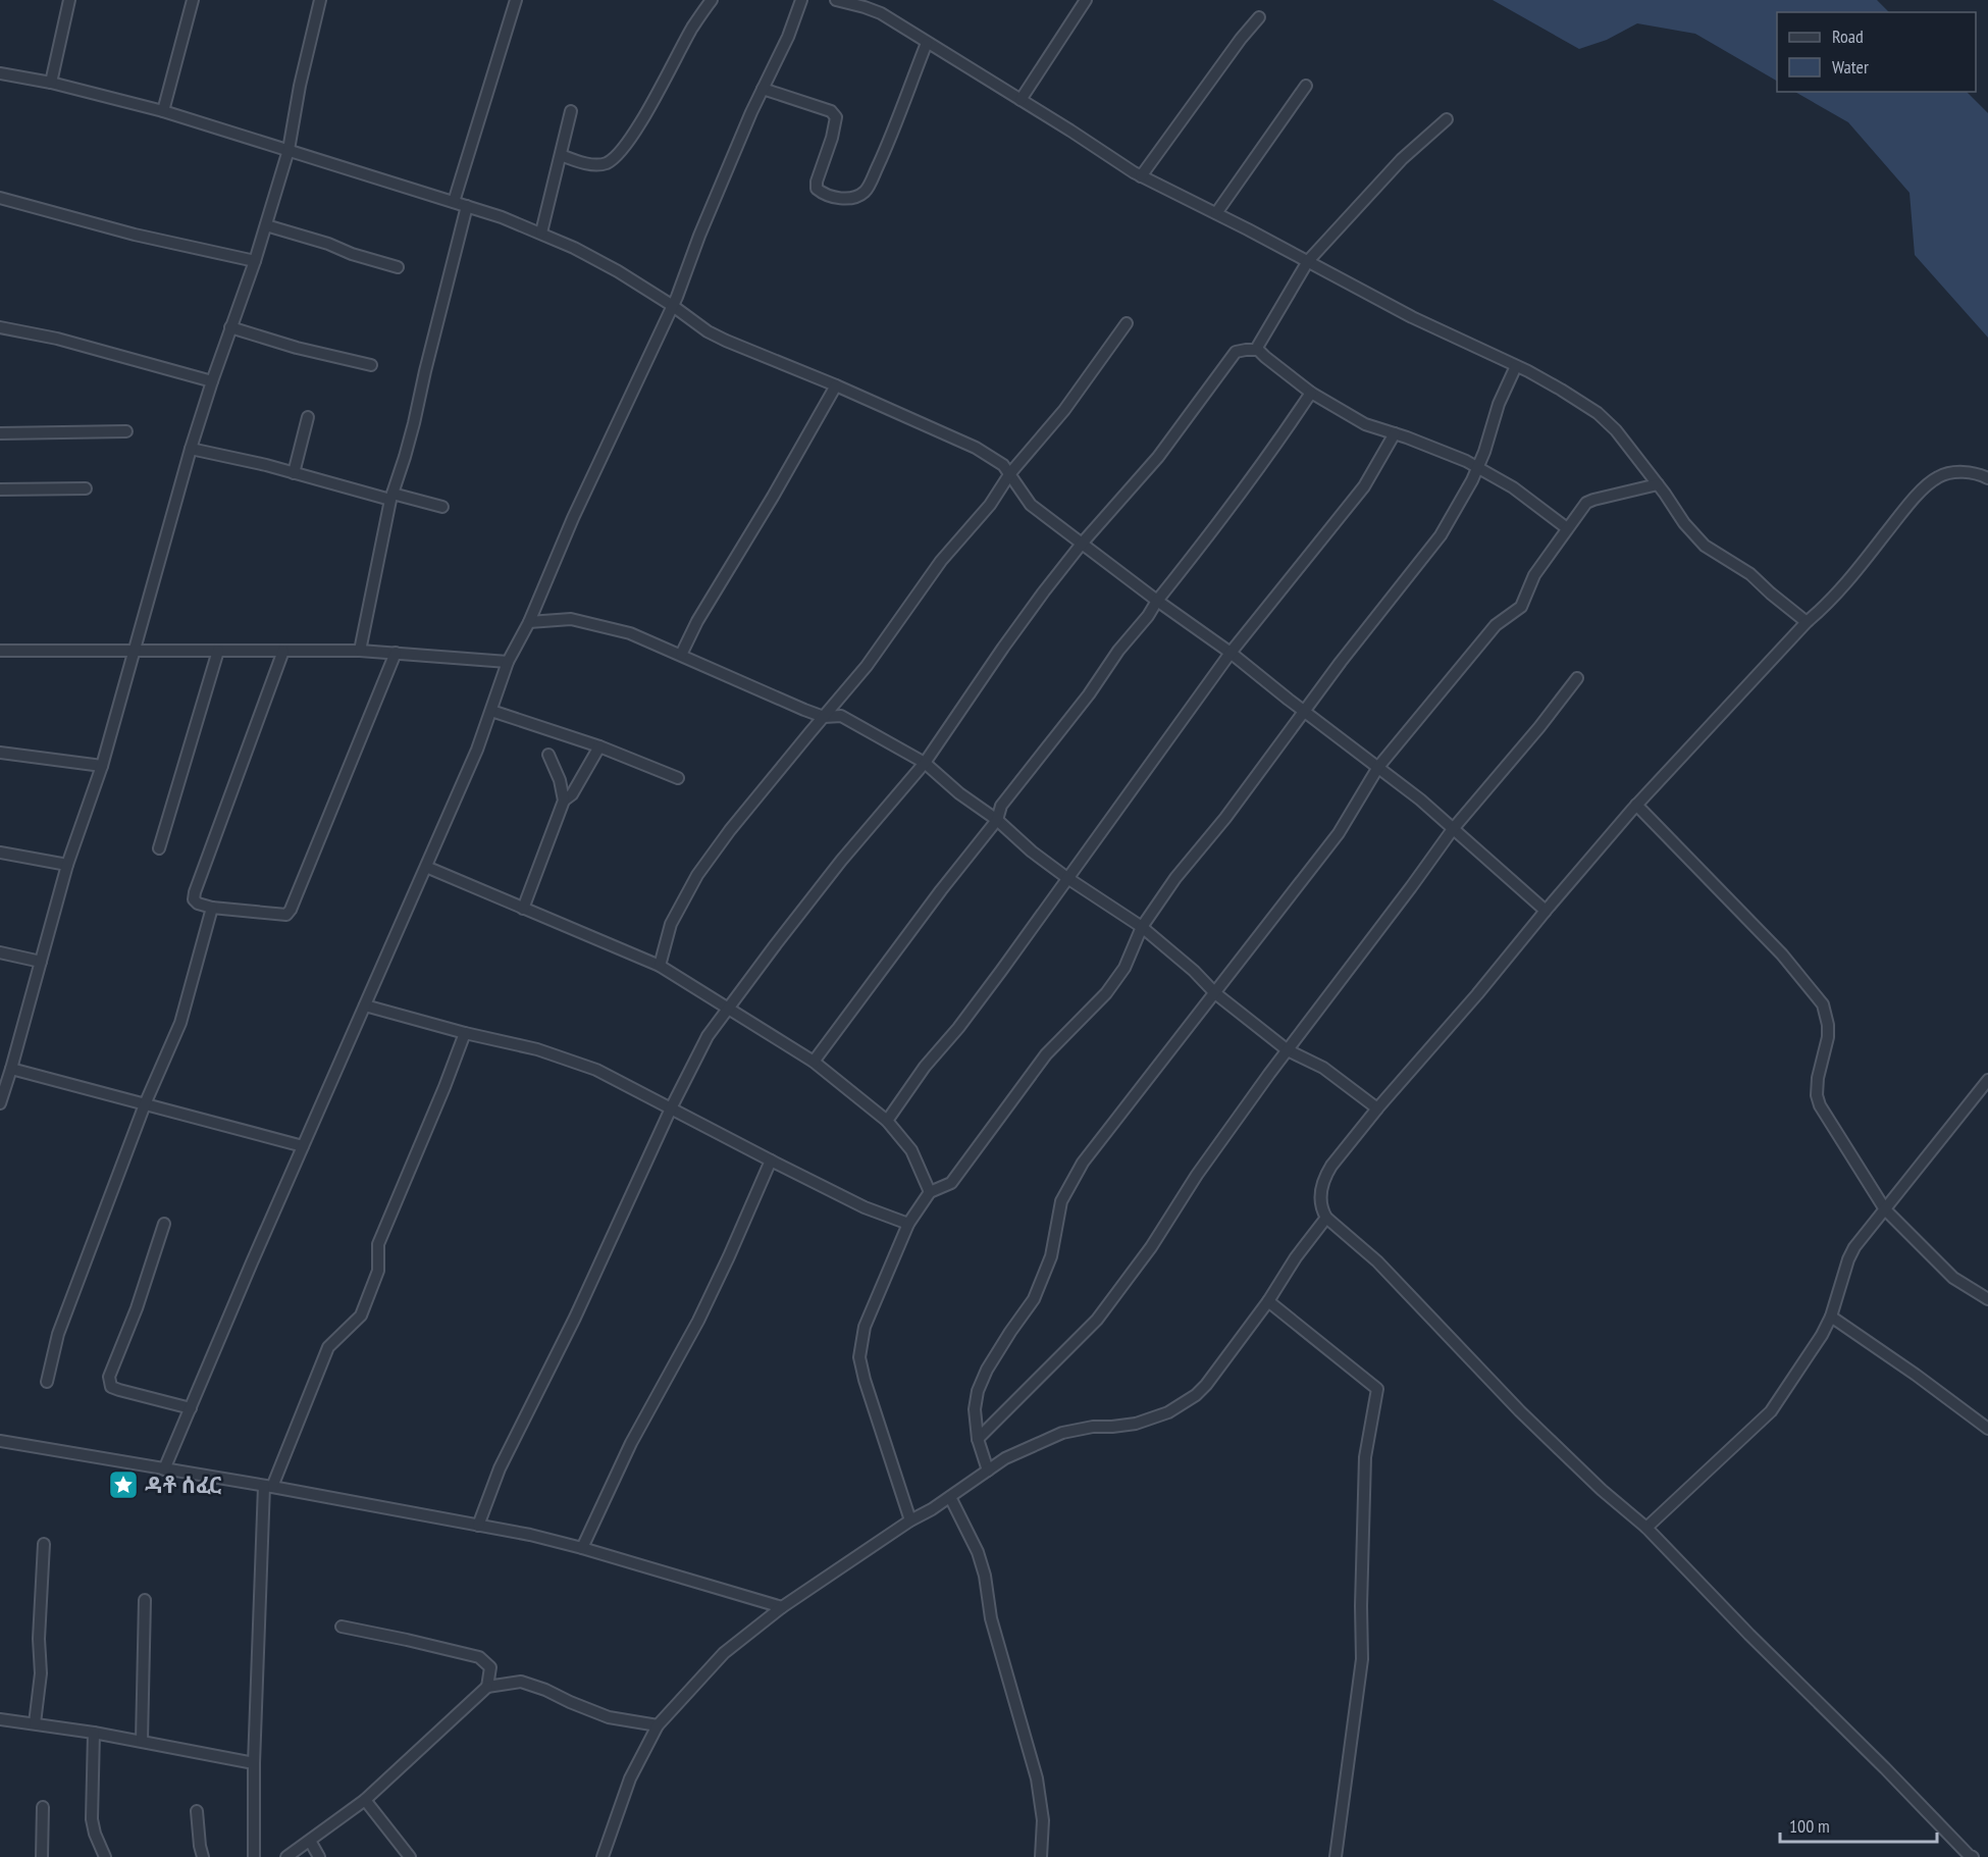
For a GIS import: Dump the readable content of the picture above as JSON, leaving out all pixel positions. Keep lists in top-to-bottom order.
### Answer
{
  "places": {
    "place": ["ዳቶ ሰፈር"]
  },
  "legend": ["Road", "Water"],
  "scale_bar": "100 m"
}
